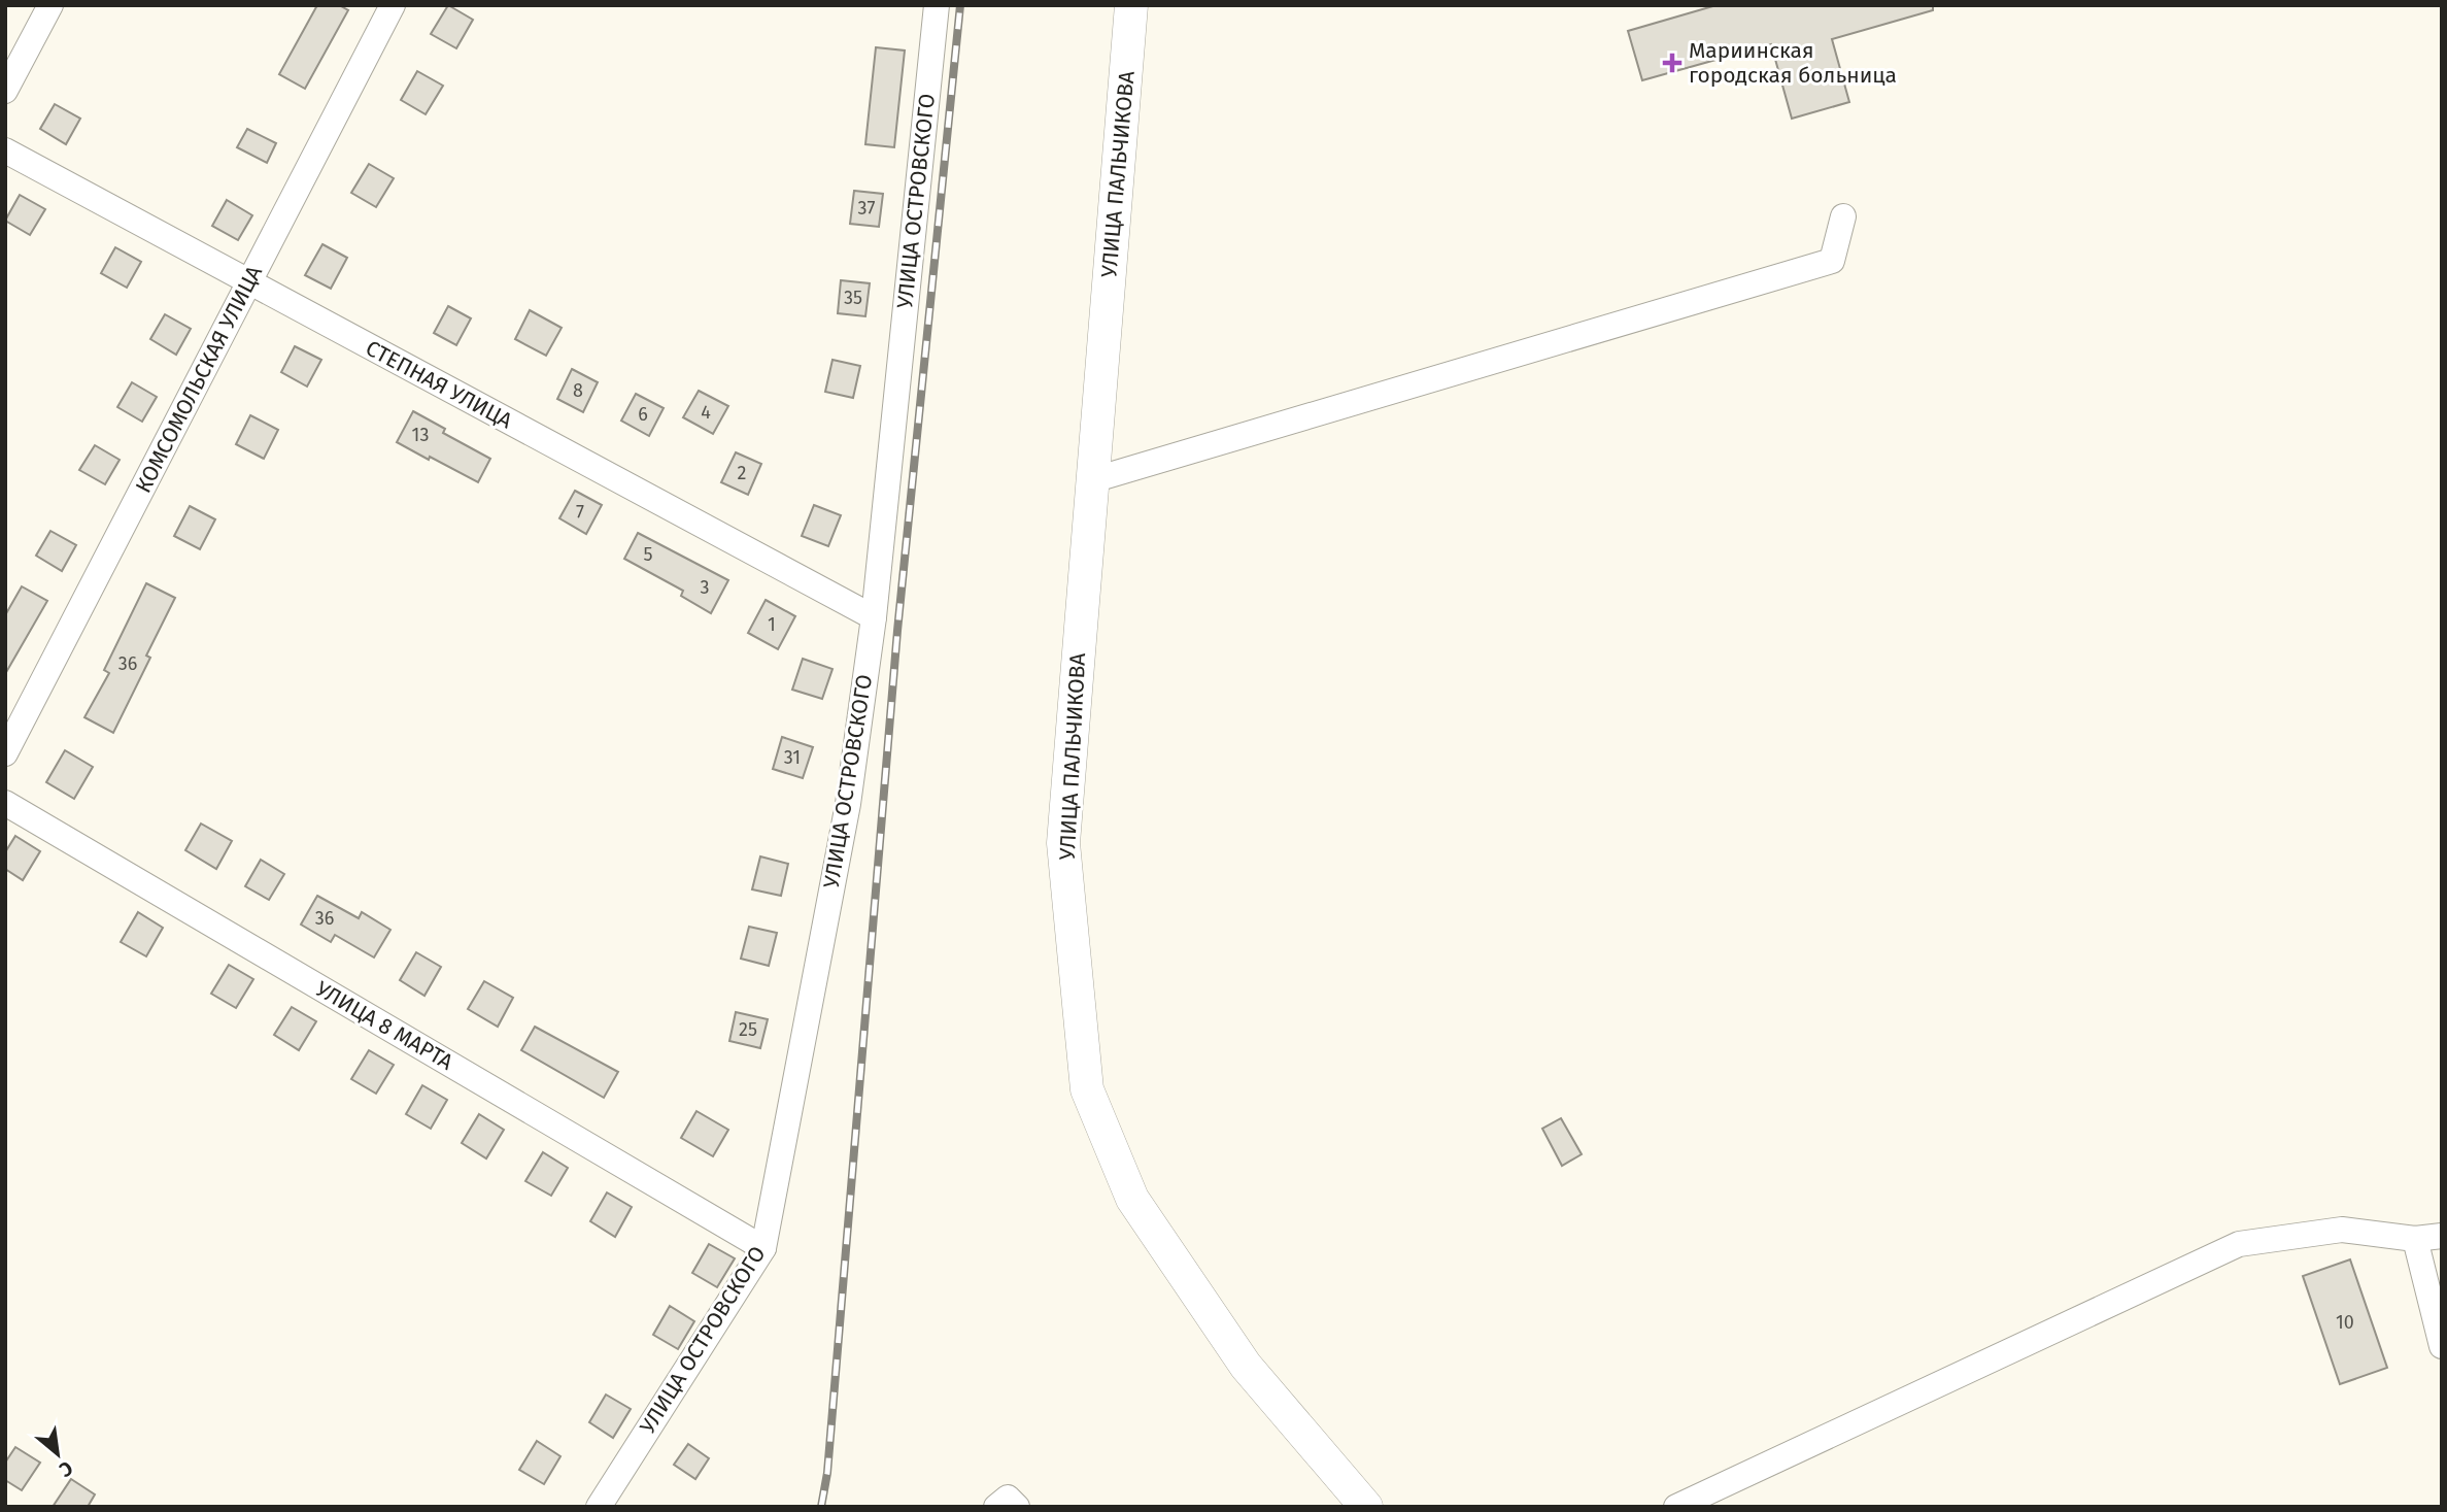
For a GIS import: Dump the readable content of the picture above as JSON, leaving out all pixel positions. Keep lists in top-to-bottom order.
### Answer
{
  "streets": {
    "street": [
      "УЛИЦА ПАЛЬЧИКОВА",
      "УЛИЦА ОСТРОВСКОГО",
      "КОМСОМОЛЬСКАЯ УЛИЦА",
      "СТЕПНАЯ УЛИЦА",
      "УЛИЦА 8 МАРТА"
    ]
  },
  "crossings": [
    ["УЛИЦА ОСТРОВСКОГО", "СТЕПНАЯ УЛИЦА"],
    ["УЛИЦА ОСТРОВСКОГО", "УЛИЦА 8 МАРТА"],
    ["КОМСОМОЛЬСКАЯ УЛИЦА", "СТЕПНАЯ УЛИЦА"]
  ],
  "places": {
    "health": ["Мариинская городская больница"]
  },
  "house_numbers": [
    "37",
    "35",
    "8",
    "4",
    "6",
    "13",
    "2",
    "7",
    "5",
    "3",
    "1",
    "36",
    "31",
    "36",
    "25",
    "10"
  ],
  "north": "bottom right"
}
